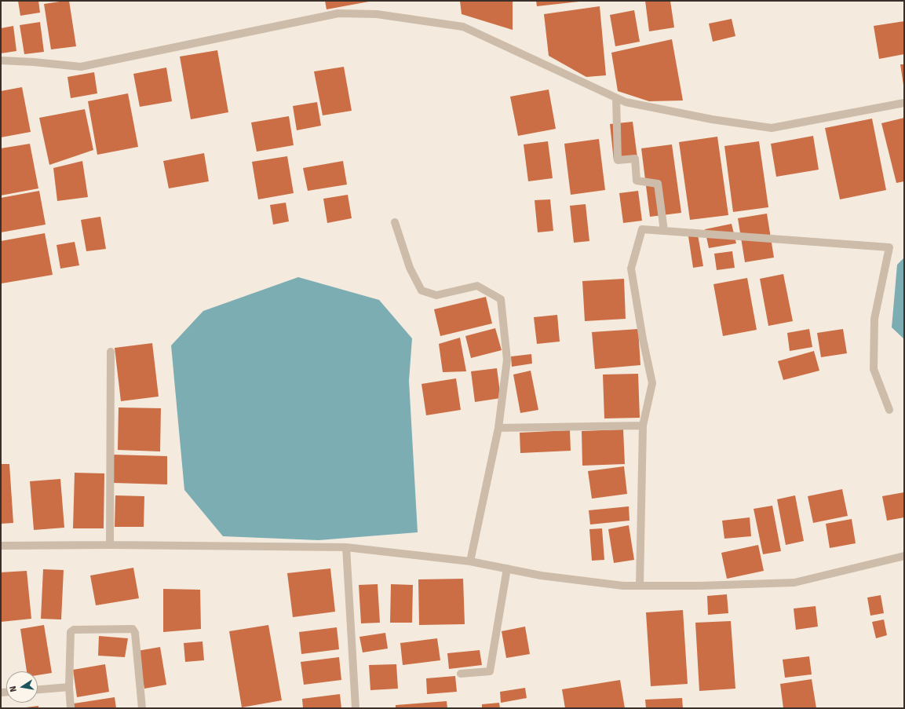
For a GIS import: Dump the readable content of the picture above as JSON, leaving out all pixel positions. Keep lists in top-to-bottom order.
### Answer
{
  "north": "left"
}
